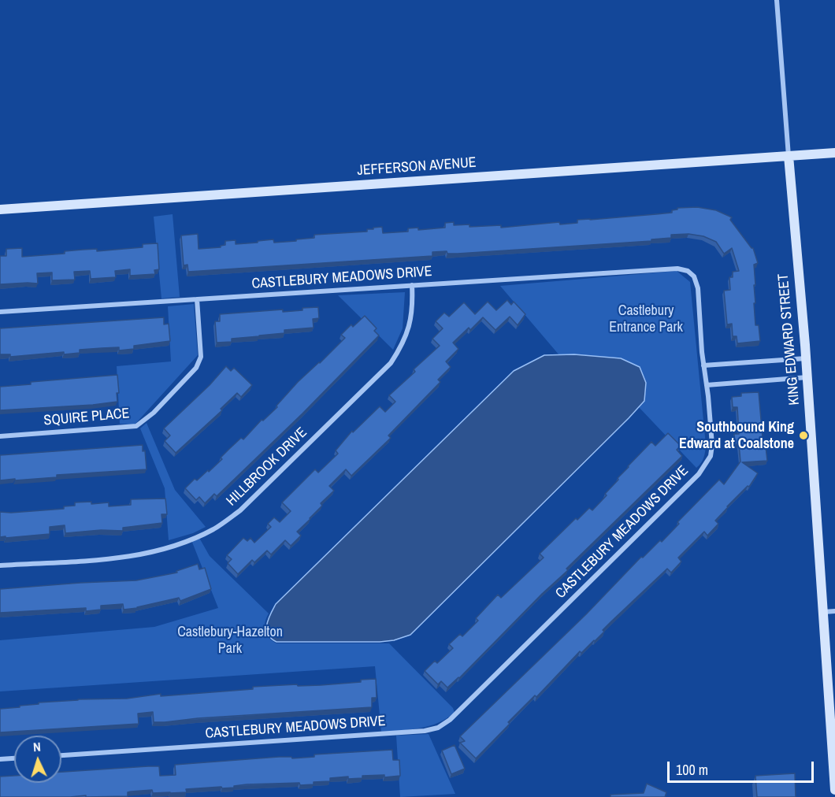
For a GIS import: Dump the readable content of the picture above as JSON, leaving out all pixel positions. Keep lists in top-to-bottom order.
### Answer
{
  "streets": {
    "street": [
      "JEFFERSON AVENUE",
      "CASTLEBURY MEADOWS DRIVE",
      "KING EDWARD STREET",
      "SQUIRE PLACE",
      "HILLBROOK DRIVE"
    ]
  },
  "crossings": [
    ["JEFFERSON AVENUE", "KING EDWARD STREET"],
    ["CASTLEBURY MEADOWS DRIVE", "SQUIRE PLACE"],
    ["CASTLEBURY MEADOWS DRIVE", "HILLBROOK DRIVE"]
  ],
  "parks": ["Castlebury Entrance Park", "Castlebury-Hazelton Park"],
  "places": ["Southbound King Edward at Coalstone"],
  "scale_bar": "100 m",
  "north": "top"
}
